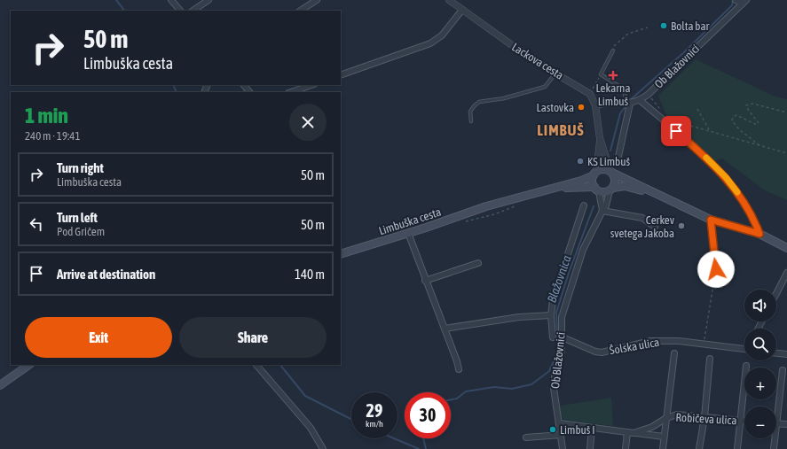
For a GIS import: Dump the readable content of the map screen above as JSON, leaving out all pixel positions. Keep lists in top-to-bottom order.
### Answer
{
  "streets": {
    "main road": ["Limbuška cesta"],
    "street": [
      "Lackova cesta",
      "Ob Blažovnici",
      "Šolska ulica",
      "Robičeva ulica"
    ]
  },
  "crossings": [
    ["Ob Blažovnici", "Šolska ulica"],
    ["Ob Blažovnici", "Robičeva ulica"]
  ],
  "districts": ["LIMBUŠ"],
  "water": ["Blažovnica"],
  "places": {
    "other": [
      "Bolta bar",
      "Lastovka",
      "KS Limbuš",
      "Cerkev svetega Jakoba",
      "Limbuš I"
    ],
    "health": ["Lekarna Limbuš"]
  },
  "page": {
    "turn": ["50 m", "Limbuška cesta"],
    "heading": ["1 min", "240 m · 19:41"],
    "list": [
      {
        "name": "Turn right",
        "note": "Limbuška cesta",
        "value": "50 m"
      },
      {
        "name": "Turn left",
        "note": "Pod Gričem",
        "value": "50 m"
      },
      {
        "name": "Arrive at destination",
        "value": "140 m"
      }
    ],
    "map_buttons": ["+", "−"],
    "buttons": ["Exit", "Share"],
    "speed": "29 km/h",
    "limit": "30"
  }
}
